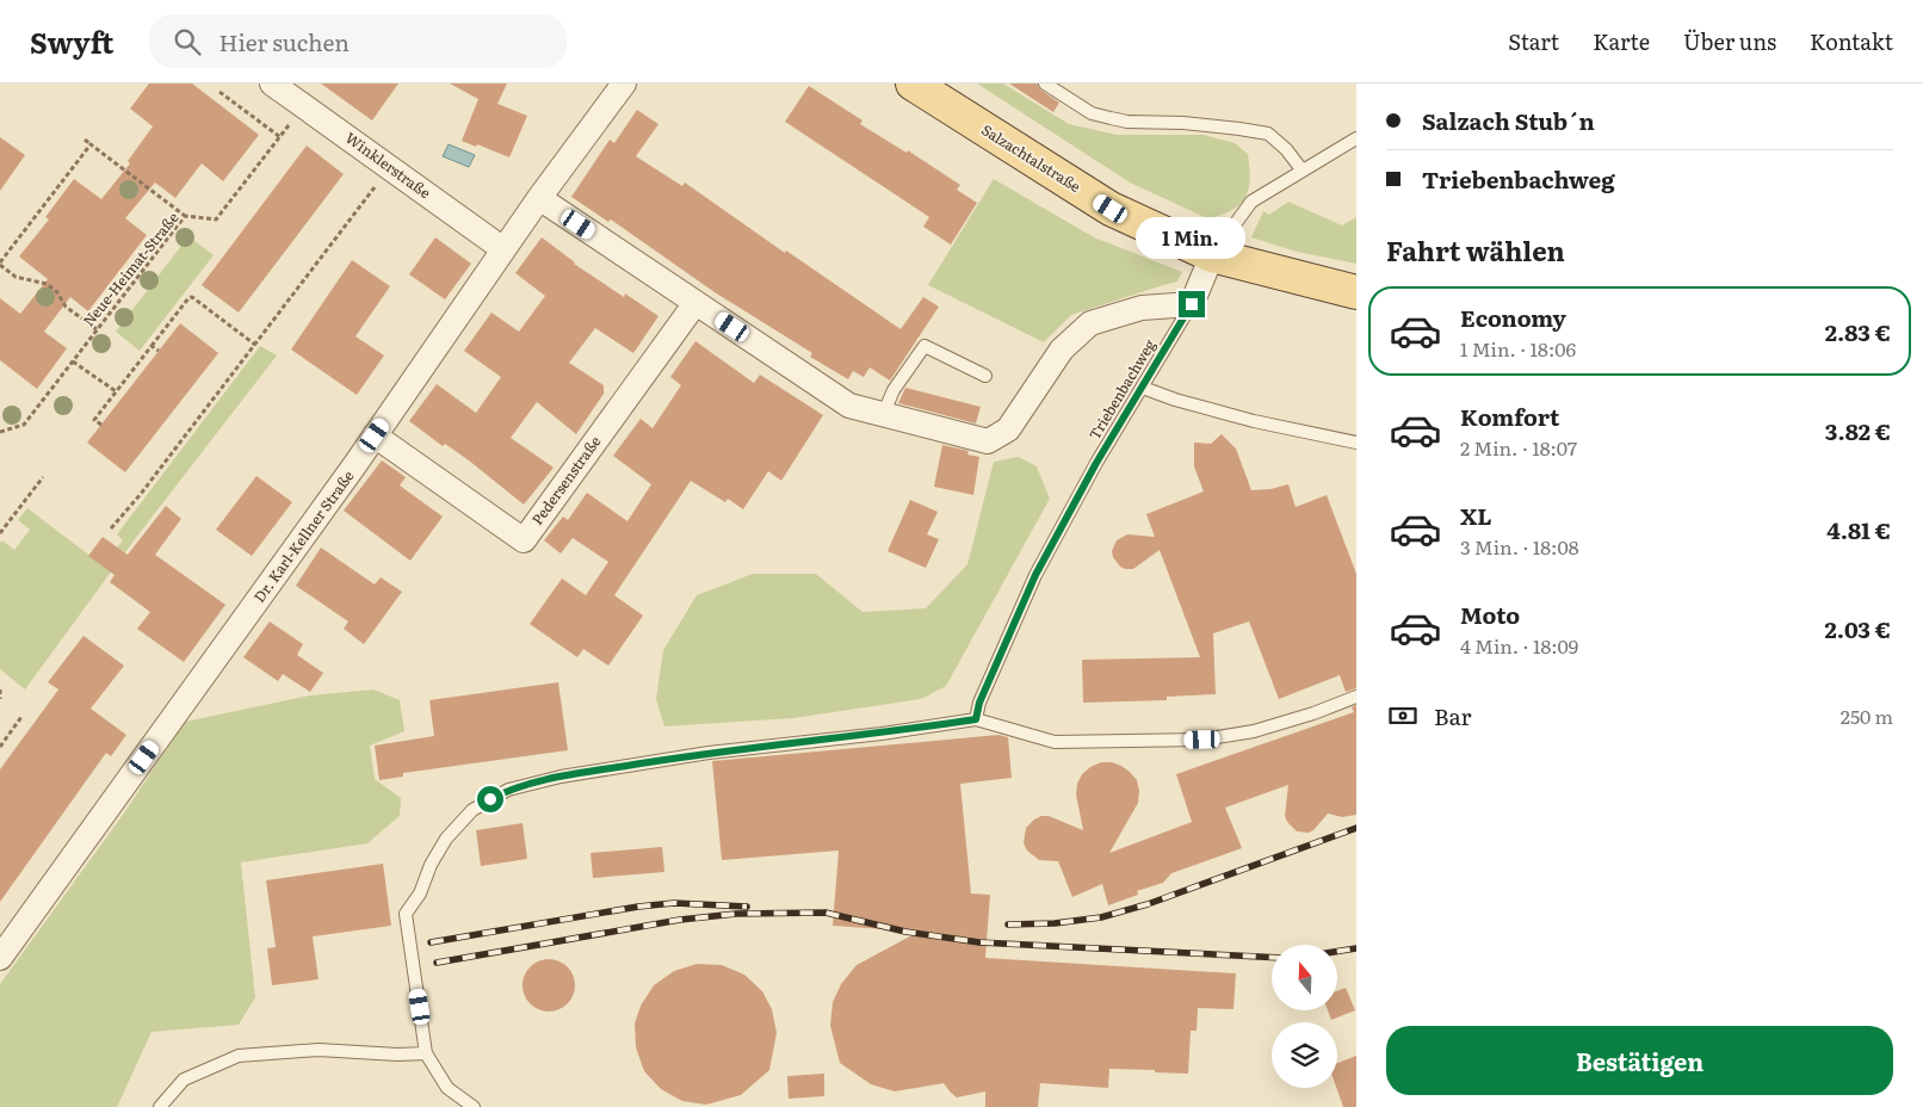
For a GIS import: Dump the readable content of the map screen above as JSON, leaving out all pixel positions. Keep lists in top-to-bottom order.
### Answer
{
  "streets": {
    "main road": ["Salzachtalstraße"],
    "street": ["Winklerstraße", "Pedersenstraße", "Dr. Karl-Kellner Straße"],
    "lane": ["Triebenbachweg"],
    "path": ["Neue-Heimat-Straße"]
  },
  "crossings": [
    ["Winklerstraße", "Neue-Heimat-Straße"],
    ["Winklerstraße", "Dr. Karl-Kellner Straße"],
    ["Pedersenstraße", "Dr. Karl-Kellner Straße"]
  ],
  "north": "top",
  "page": {
    "header": "Swyft",
    "search": "Hier suchen",
    "nav": [
      "Start",
      "Karte",
      "Über uns",
      "Kontakt"
    ],
    "banner": ["Salzach Stub´n", "Triebenbachweg"],
    "heading": "Fahrt wählen",
    "bubble": "1 Min.",
    "list": [
      {
        "name": "Economy",
        "note": "1 Min. · 18:06",
        "value": "2.83 €"
      },
      {
        "name": "Komfort",
        "note": "2 Min. · 18:07",
        "value": "3.82 €"
      },
      {
        "name": "XL",
        "note": "3 Min. · 18:08",
        "value": "4.81 €"
      },
      {
        "name": "Moto",
        "note": "4 Min. · 18:09",
        "value": "2.03 €"
      }
    ],
    "pay": ["Bar", "250 m"],
    "buttons": "Bestätigen"
  }
}
